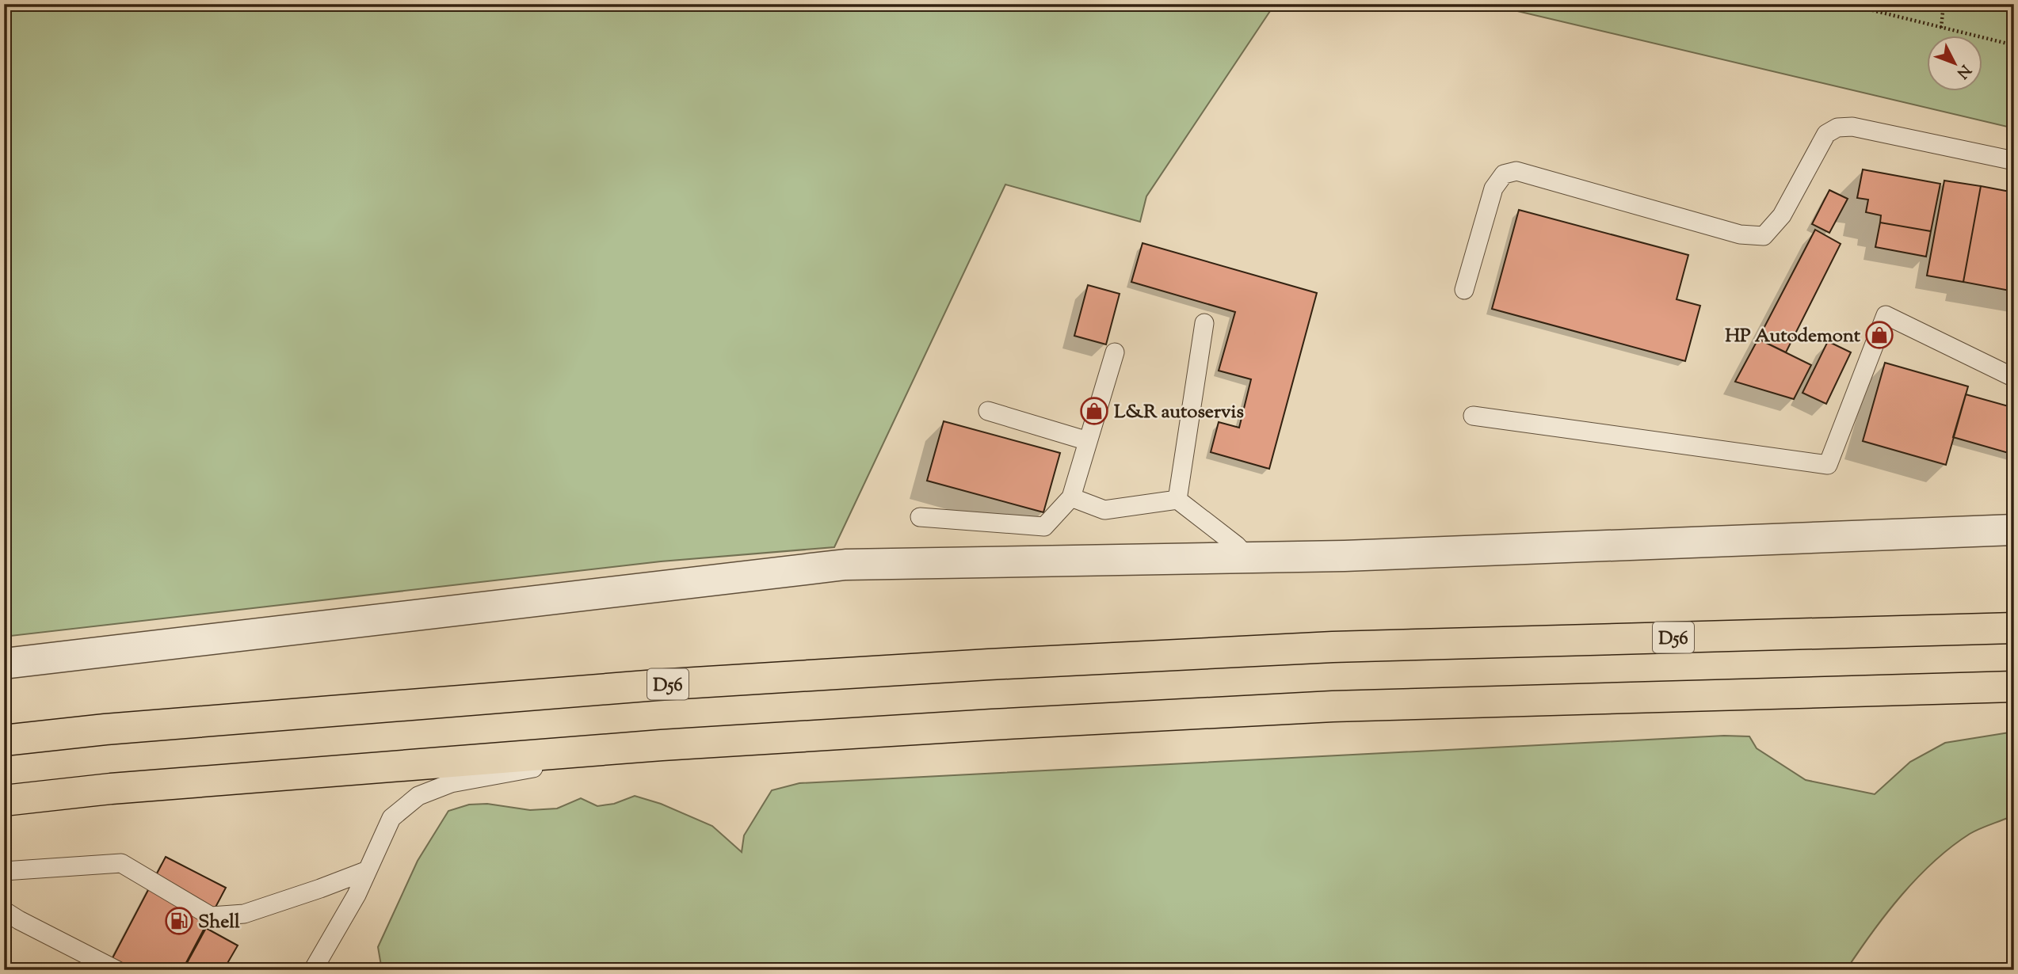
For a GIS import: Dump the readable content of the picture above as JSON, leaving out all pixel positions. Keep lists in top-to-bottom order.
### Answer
{
  "streets": {
    "highway": ["D56"]
  },
  "places": {
    "shop": ["HP Autodemont", "L&R autoservis"],
    "fuel station": ["Shell"]
  },
  "north": "bottom right"
}
